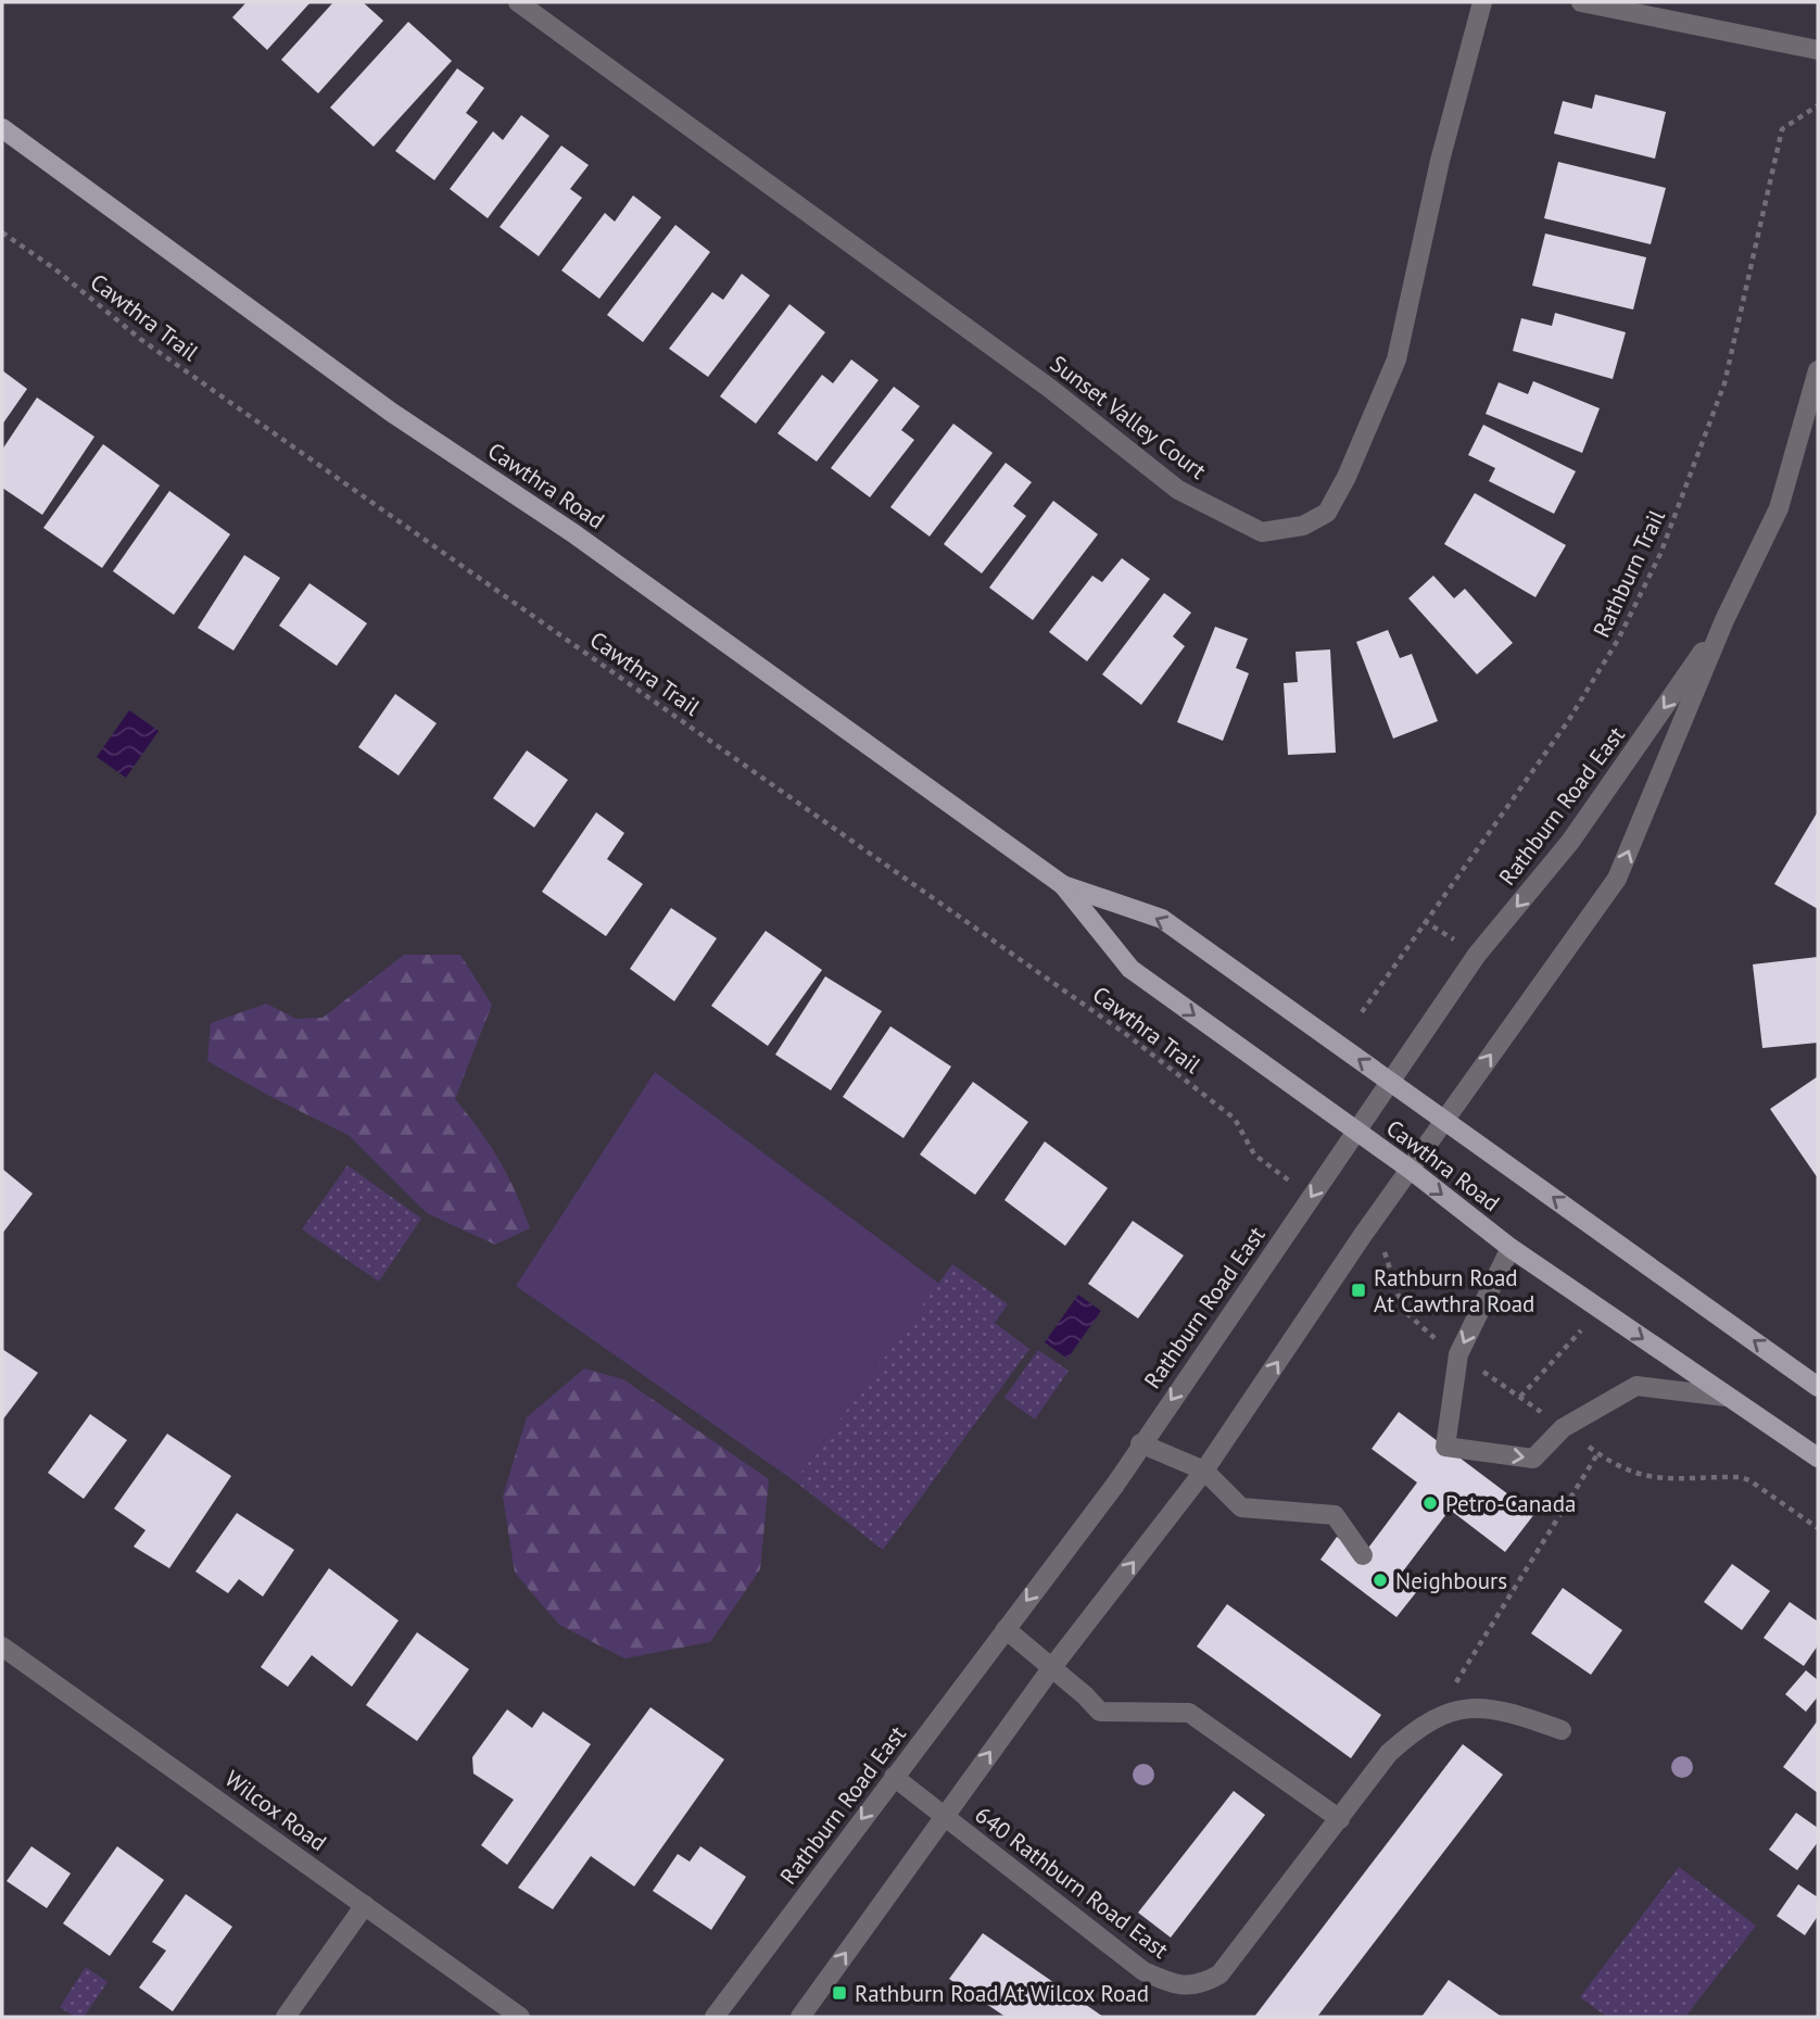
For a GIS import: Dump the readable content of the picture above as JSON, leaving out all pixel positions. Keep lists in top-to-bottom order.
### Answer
{
  "streets": {
    "main road": ["Cawthra Road"],
    "street": [
      "Sunset Valley Court",
      "Rathburn Road East",
      "Wilcox Road",
      "640 Rathburn Road East"
    ],
    "path": ["Cawthra Trail", "Rathburn Trail"]
  },
  "crossings": [
    ["Cawthra Road", "Rathburn Road East"],
    ["Rathburn Road East", "640 Rathburn Road East"]
  ],
  "places": {
    "transit": ["Rathburn Road At Cawthra Road", "Rathburn Road At Wilcox Road"],
    "other": ["Petro-Canada", "Neighbours"]
  }
}
